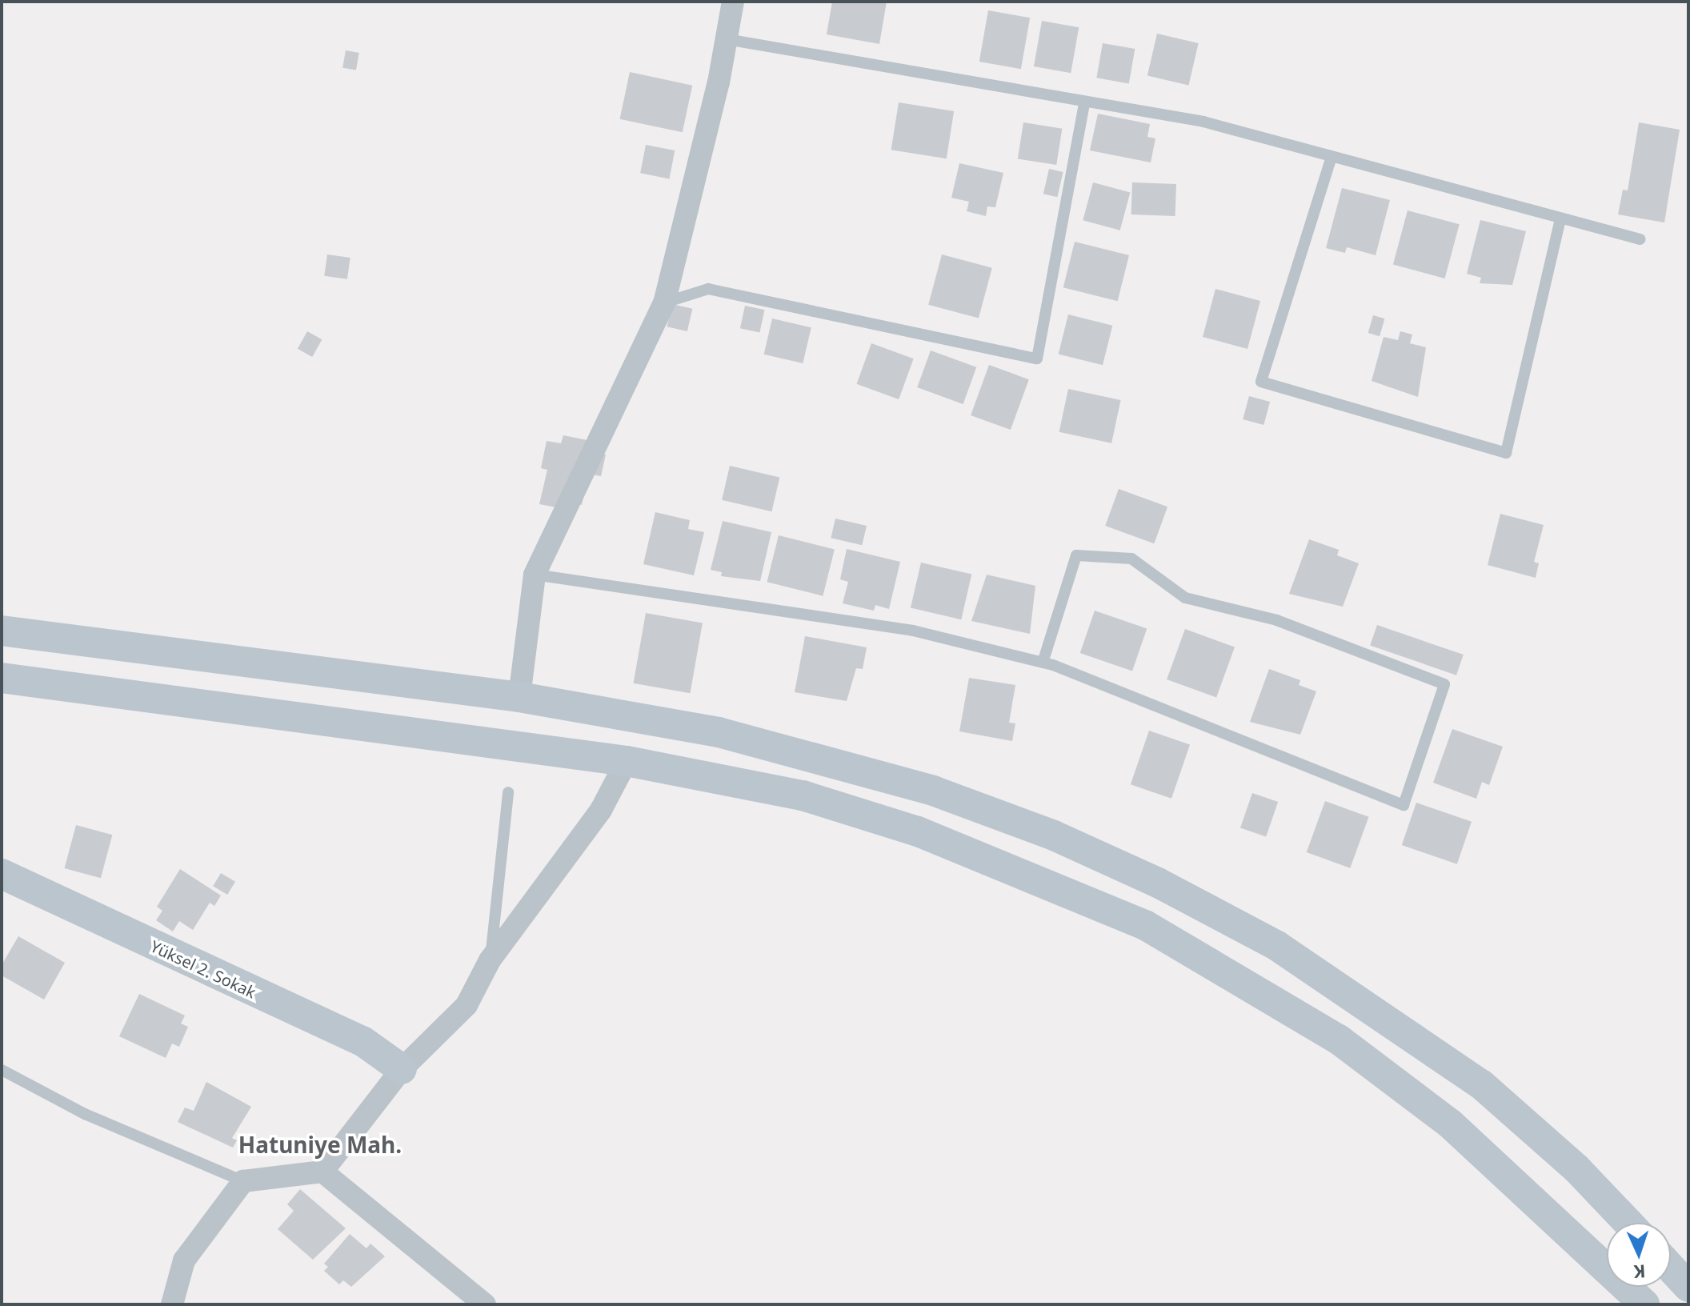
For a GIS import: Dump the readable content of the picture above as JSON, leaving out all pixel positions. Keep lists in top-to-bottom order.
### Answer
{
  "streets": {
    "street": ["Yüksel 2. Sokak"]
  },
  "districts": ["Hatuniye Mah."],
  "north": "bottom"
}
